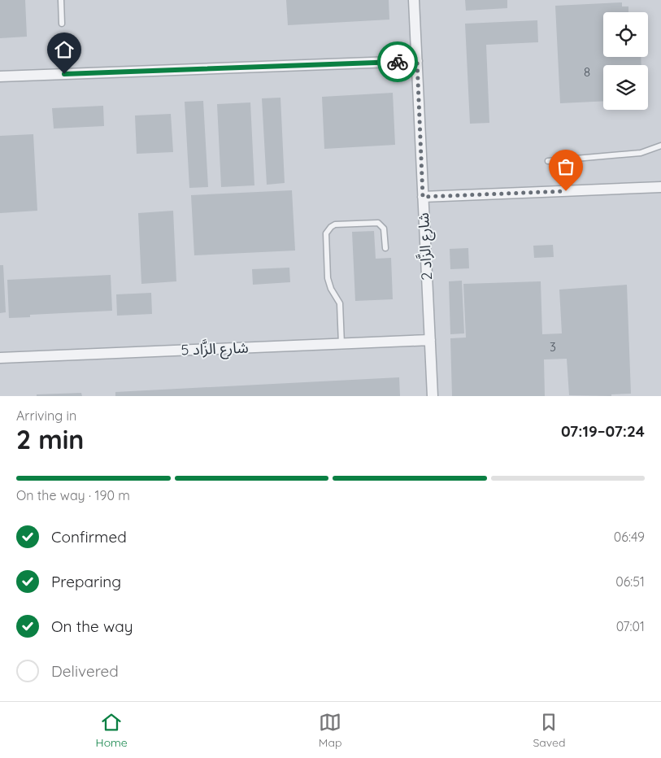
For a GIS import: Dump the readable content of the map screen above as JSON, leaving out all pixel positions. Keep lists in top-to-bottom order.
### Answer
{
  "streets": {
    "street": ["شارع الزَّاد 2", "شارع الزَّاد 5"]
  },
  "crossings": [
    ["شارع الزَّاد 2", "شارع الزَّاد 5"]
  ],
  "house_numbers": ["8", "3"],
  "page": {
    "heading": ["2 min", "Arriving in", "07:19–07:24"],
    "bar": "On the way · 190 m",
    "list": [
      ["Confirmed", "06:49"],
      ["Preparing", "06:51"],
      ["On the way", "07:01"],
      "Delivered"
    ],
    "tabs": ["Home", "Map", "Saved"]
  }
}
